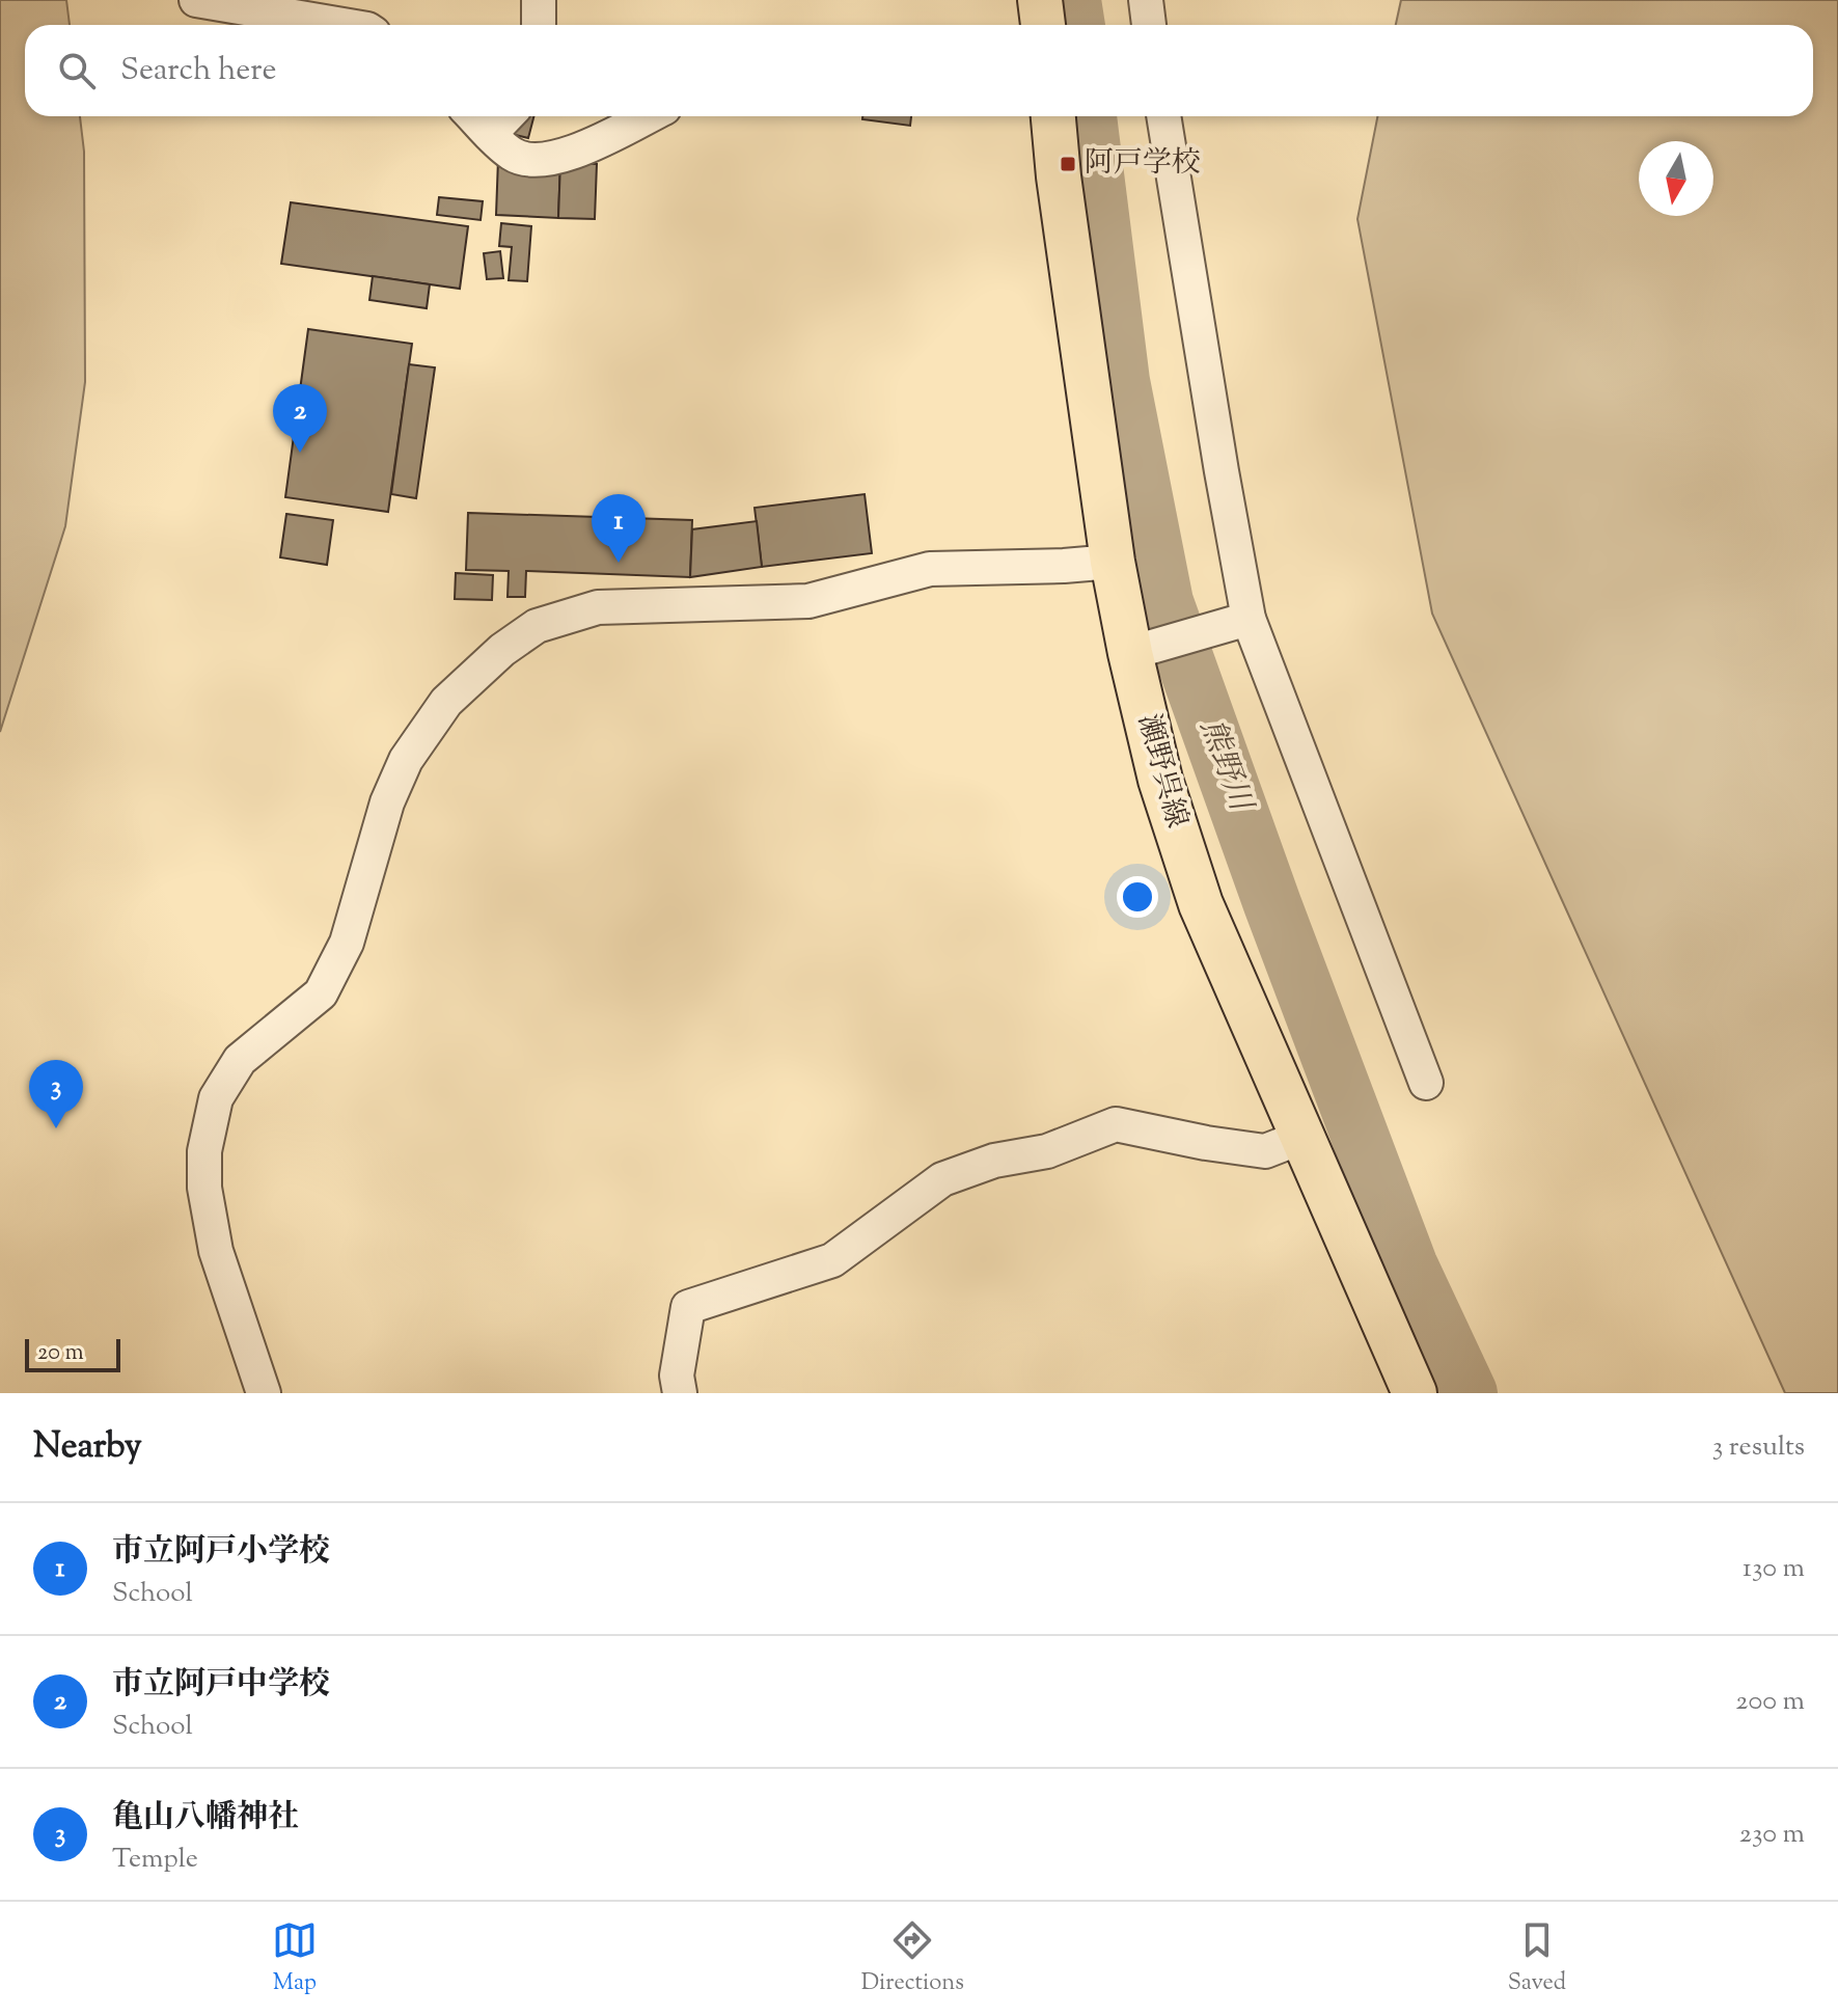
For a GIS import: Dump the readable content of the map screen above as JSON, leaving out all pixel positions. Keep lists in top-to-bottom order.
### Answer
{
  "streets": {
    "main road": ["瀬野呉線"]
  },
  "water": ["熊野川"],
  "places": {
    "transit": ["阿戸学校"]
  },
  "scale_bar": "20 m",
  "north": "bottom",
  "page": {
    "search": "Search here",
    "pins": ["2", "1", "3"],
    "scale": "20 m",
    "heading": ["Nearby", "3 results"],
    "list": [
      {
        "mark": "1",
        "name": "市立阿戸小学校",
        "note": "School",
        "value": "130 m"
      },
      {
        "mark": "2",
        "name": "市立阿戸中学校",
        "note": "School",
        "value": "200 m"
      },
      {
        "mark": "3",
        "name": "亀山八幡神社",
        "note": "Temple",
        "value": "230 m"
      }
    ],
    "nav": ["Map", "Directions", "Saved"]
  }
}
